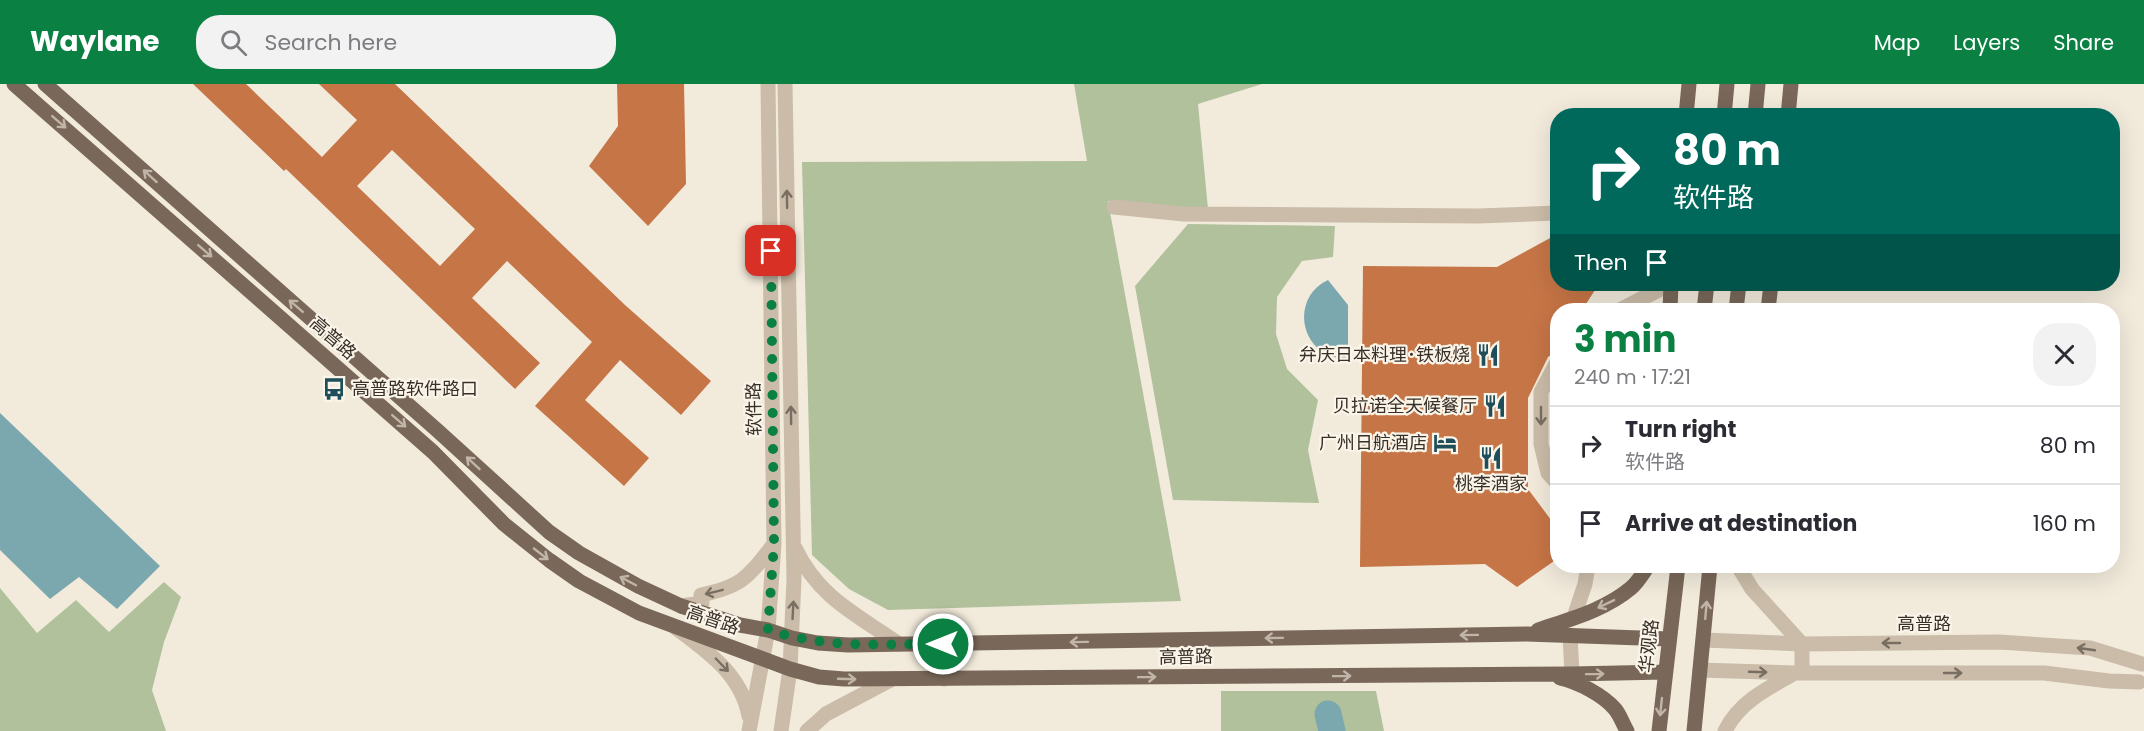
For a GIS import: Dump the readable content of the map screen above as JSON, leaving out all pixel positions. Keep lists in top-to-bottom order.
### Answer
{
  "streets": {
    "main road": ["高普路", "华观路"],
    "street": ["软件路"]
  },
  "crossings": [
    ["高普路", "软件路"],
    ["高普路", "华观路"]
  ],
  "places": {
    "restaurant": ["弁庆日本料理･铁板烧", "贝拉诺全天候餐厅", "桃李酒家"],
    "bus stop": ["高普路软件路口"],
    "hotel": ["广州日航酒店"]
  },
  "page": {
    "header": "Waylane",
    "search": "Search here",
    "nav": ["Map", "Layers", "Share"],
    "turn": ["80 m", "软件路"],
    "then": "Then",
    "heading": ["3 min", "240 m · 17:21"],
    "list": [
      {
        "name": "Turn right",
        "note": "软件路",
        "value": "80 m"
      },
      {
        "name": "Arrive at destination",
        "value": "160 m"
      }
    ]
  }
}
